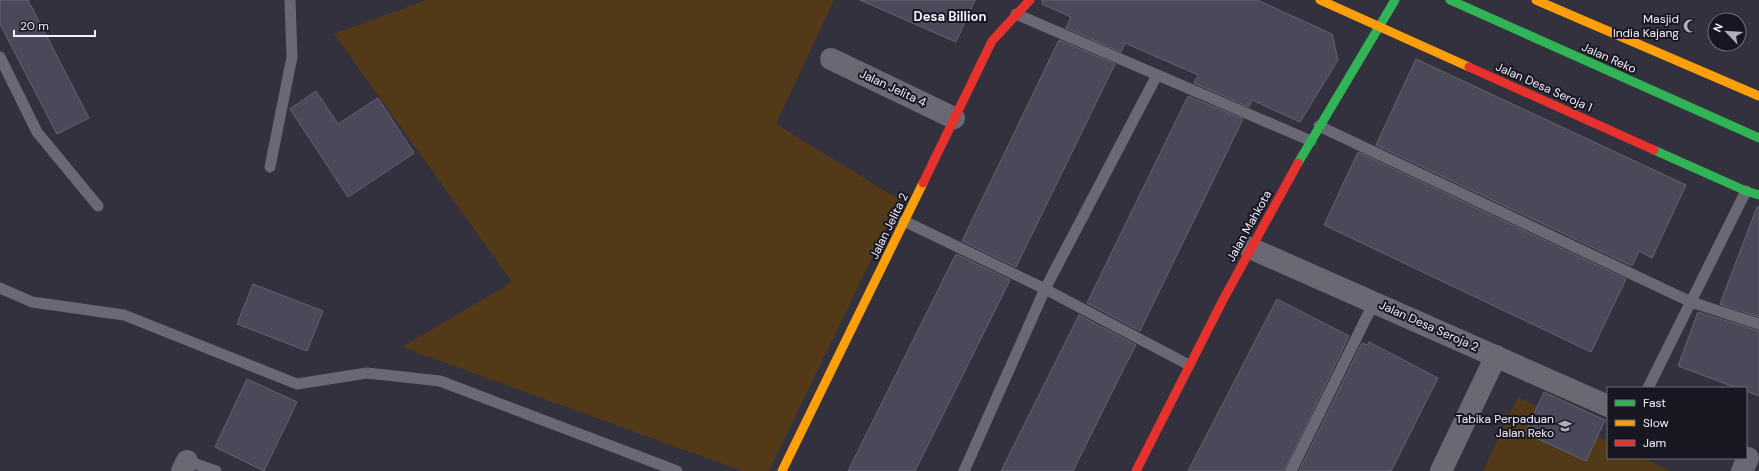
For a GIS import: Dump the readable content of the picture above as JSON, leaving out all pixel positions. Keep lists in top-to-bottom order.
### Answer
{
  "streets": {
    "street": [
      "Jalan Reko",
      "Jalan Desa Seroja 1",
      "Jalan Jelita 4",
      "Jalan Jelita 2",
      "Jalan Mahkota",
      "Jalan Desa Seroja 2"
    ]
  },
  "crossings": [
    ["Jalan Desa Seroja 1", "Jalan Mahkota"],
    ["Jalan Jelita 4", "Jalan Jelita 2"],
    ["Jalan Mahkota", "Jalan Desa Seroja 2"]
  ],
  "districts": ["Desa Billion"],
  "places": {
    "mosque": ["Masjid India Kajang"],
    "school or university": ["Tabika Perpaduan Jalan Reko"]
  },
  "legend": ["Fast", "Slow", "Jam"],
  "scale_bar": "20 m",
  "north": "top left"
}
